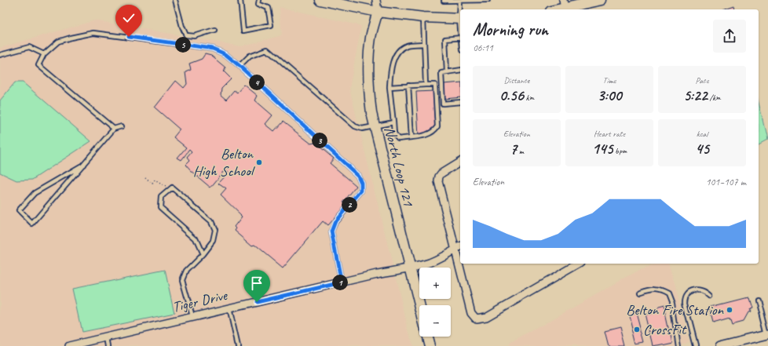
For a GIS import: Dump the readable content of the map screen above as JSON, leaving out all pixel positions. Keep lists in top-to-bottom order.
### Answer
{
  "streets": {
    "main road": ["North Loop 121"],
    "street": ["Tiger Drive"]
  },
  "crossings": [
    ["North Loop 121", "Tiger Drive"]
  ],
  "places": ["Belton High School", "Belton Fire Station", "CrossFit"],
  "page": {
    "heading": ["Morning run", "06:11"],
    "pins": [
      "5",
      "4",
      "3",
      "2",
      "1"
    ],
    "stats": [
      ["Distance", "0.56 km"],
      ["Time", "3:00"],
      ["Pace", "5:22 /km"],
      ["Elevation", "7 m"],
      ["Heart rate", "145 bpm"],
      ["kcal", "45"]
    ],
    "chart": ["Elevation", "101–107 m"],
    "map_buttons": ["+", "−"]
  }
}
